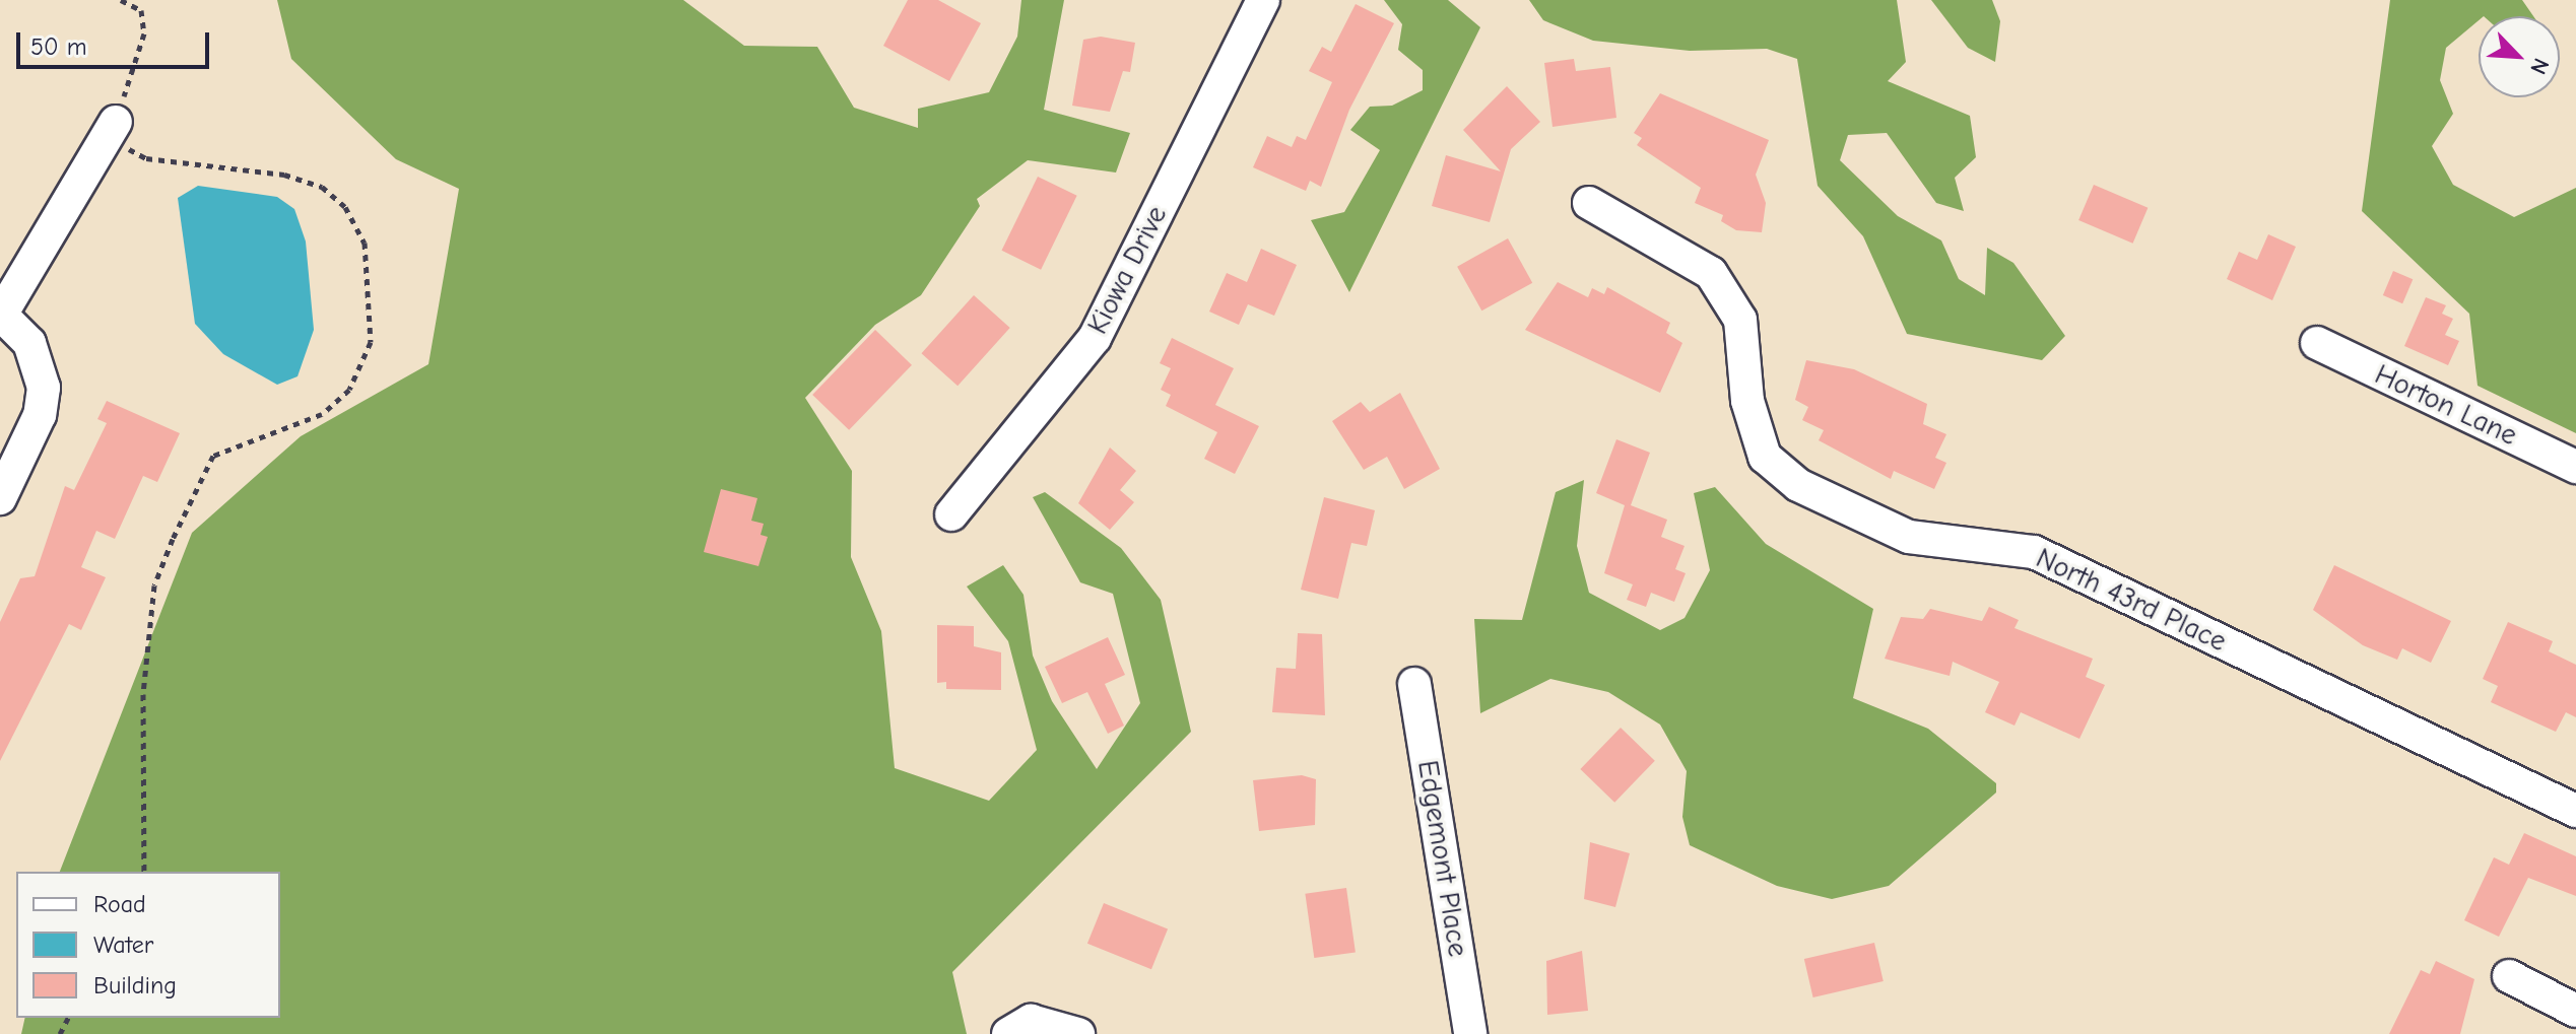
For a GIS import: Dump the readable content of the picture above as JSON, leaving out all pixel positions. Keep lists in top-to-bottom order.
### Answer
{
  "streets": {
    "street": [
      "Kiowa Drive",
      "Horton Lane",
      "North 43rd Place",
      "Edgemont Place"
    ]
  },
  "legend": ["Road", "Water", "Building"],
  "scale_bar": "50 m",
  "north": "bottom right"
}
